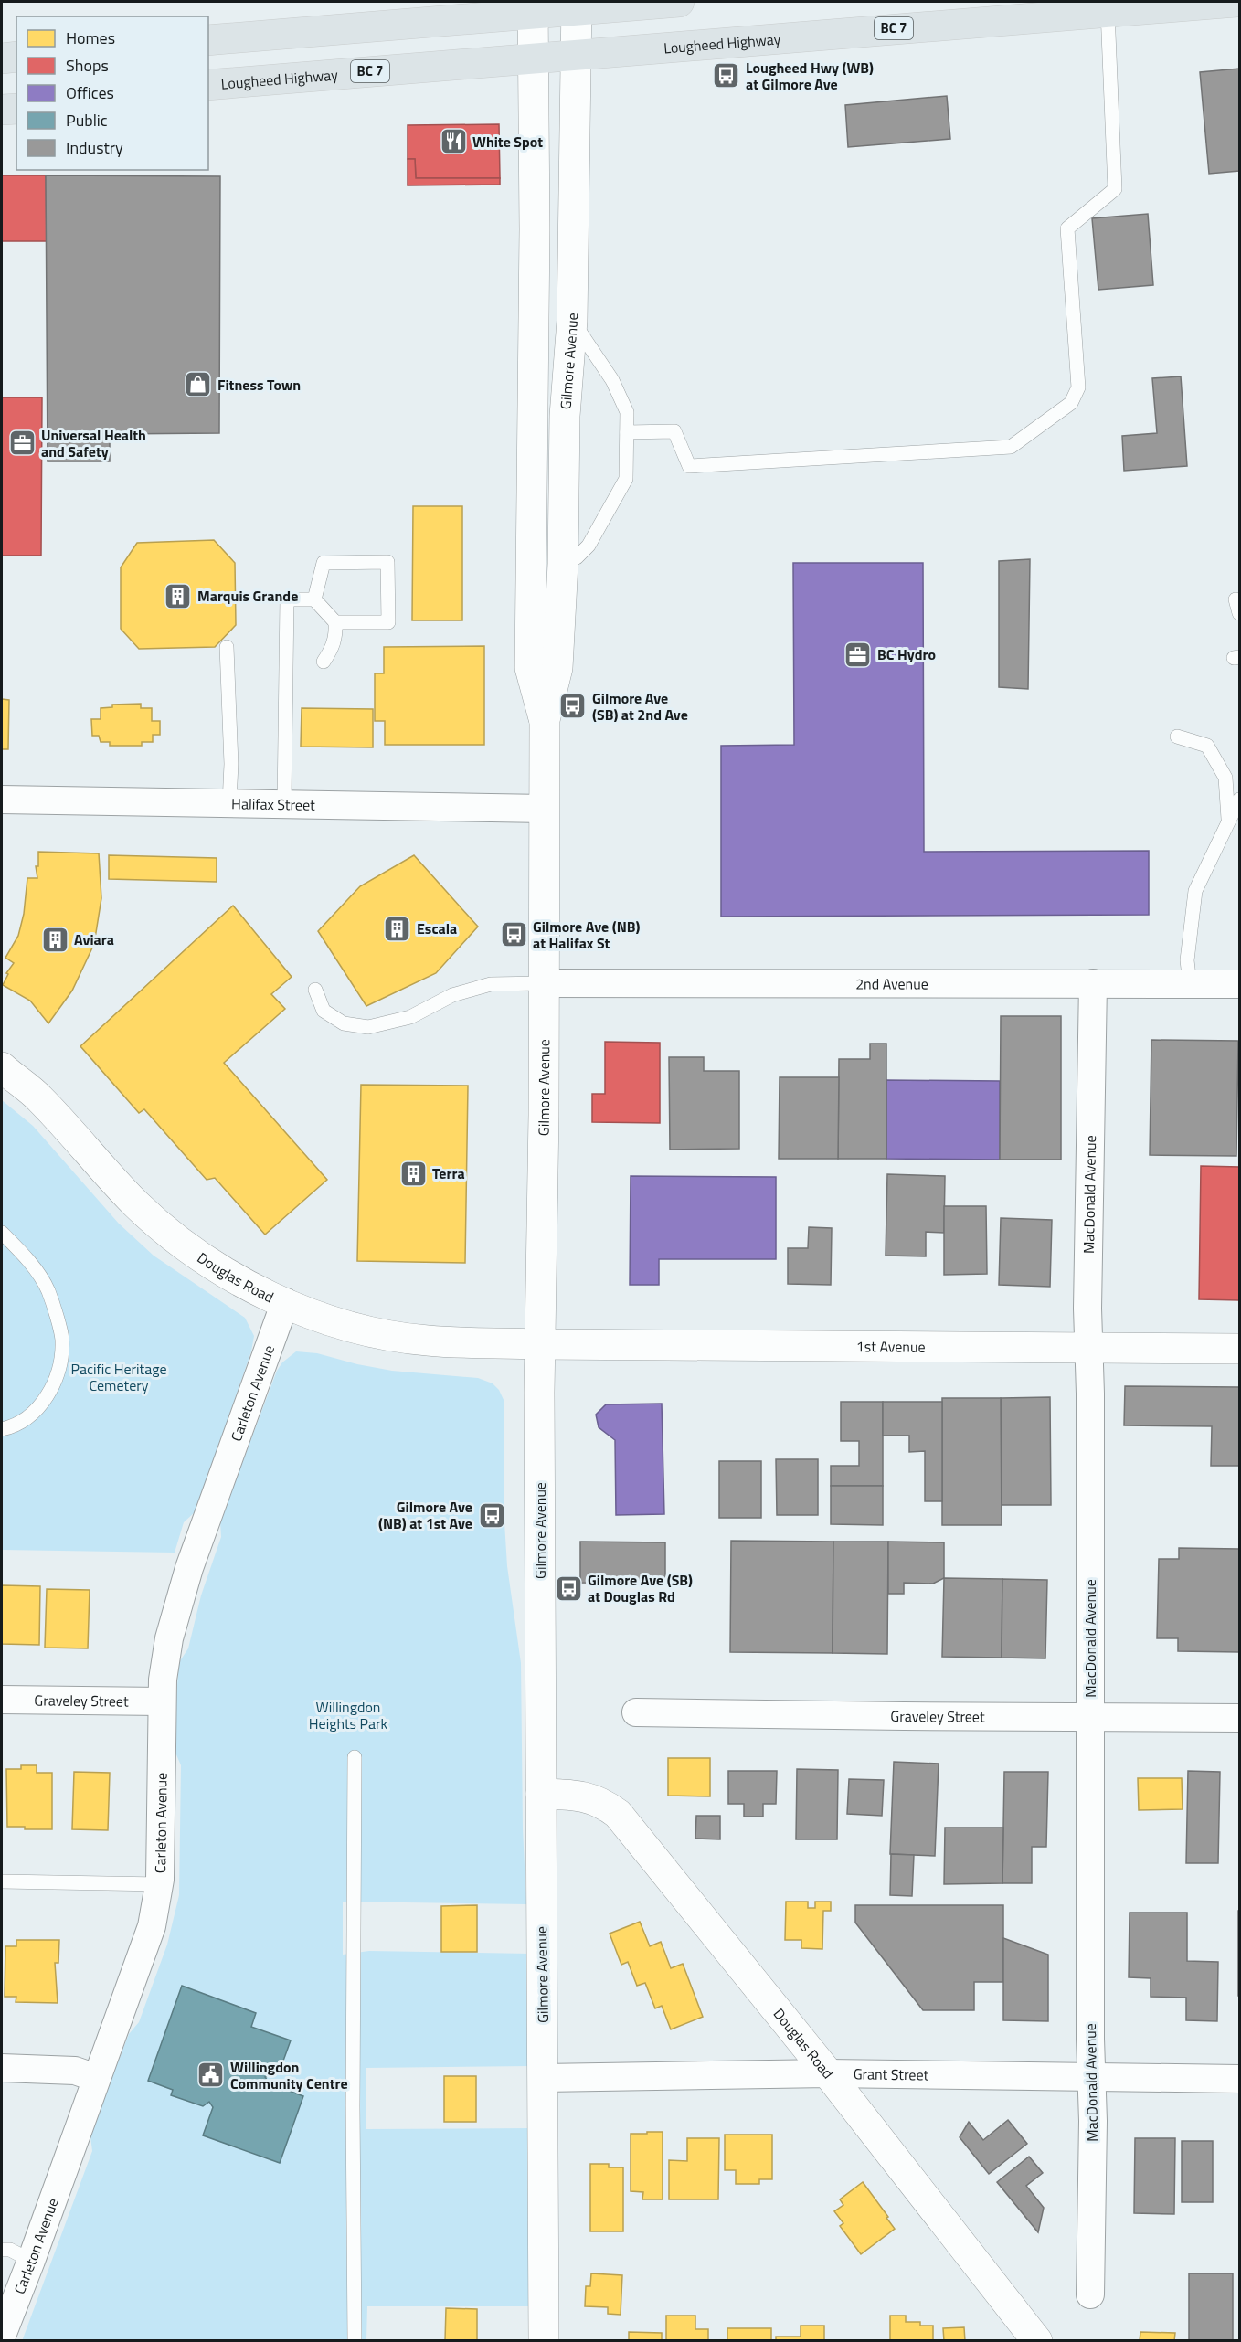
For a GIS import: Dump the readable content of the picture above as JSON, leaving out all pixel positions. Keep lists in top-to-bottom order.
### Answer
{
  "streets": {
    "main road": ["BC 7", "Lougheed Highway"],
    "street": [
      "Gilmore Avenue",
      "Halifax Street",
      "2nd Avenue",
      "MacDonald Avenue",
      "Douglas Road",
      "1st Avenue",
      "Carleton Avenue",
      "Graveley Street",
      "Grant Street"
    ]
  },
  "crossings": [
    ["Lougheed Highway", "Gilmore Avenue"],
    ["Gilmore Avenue", "Halifax Street"],
    ["Gilmore Avenue", "2nd Avenue"],
    ["Gilmore Avenue", "Douglas Road"],
    ["Gilmore Avenue", "1st Avenue"],
    ["Gilmore Avenue", "Grant Street"],
    ["2nd Avenue", "MacDonald Avenue"],
    ["MacDonald Avenue", "1st Avenue"],
    ["MacDonald Avenue", "Graveley Street"],
    ["MacDonald Avenue", "Grant Street"],
    ["Douglas Road", "1st Avenue"],
    ["Douglas Road", "Carleton Avenue"],
    ["Douglas Road", "Grant Street"],
    ["Carleton Avenue", "Graveley Street"]
  ],
  "parks": ["Pacific Heritage Cemetery", "Willingdon Heights Park"],
  "places": {
    "bus stop": [
      "Lougheed Hwy (WB) at Gilmore Ave",
      "Gilmore Ave (SB) at 2nd Ave",
      "Gilmore Ave (NB) at Halifax St",
      "Gilmore Ave (NB) at 1st Ave",
      "Gilmore Ave (SB) at Douglas Rd"
    ],
    "restaurant": ["White Spot"],
    "shop": ["Fitness Town"],
    "office": ["Universal Health and Safety", "BC Hydro"],
    "building": [
      "Marquis Grande",
      "Escala",
      "Aviara",
      "Terra"
    ],
    "public building": ["Willingdon Community Centre"]
  },
  "legend": [
    "Homes",
    "Shops",
    "Offices",
    "Public",
    "Industry"
  ]
}
